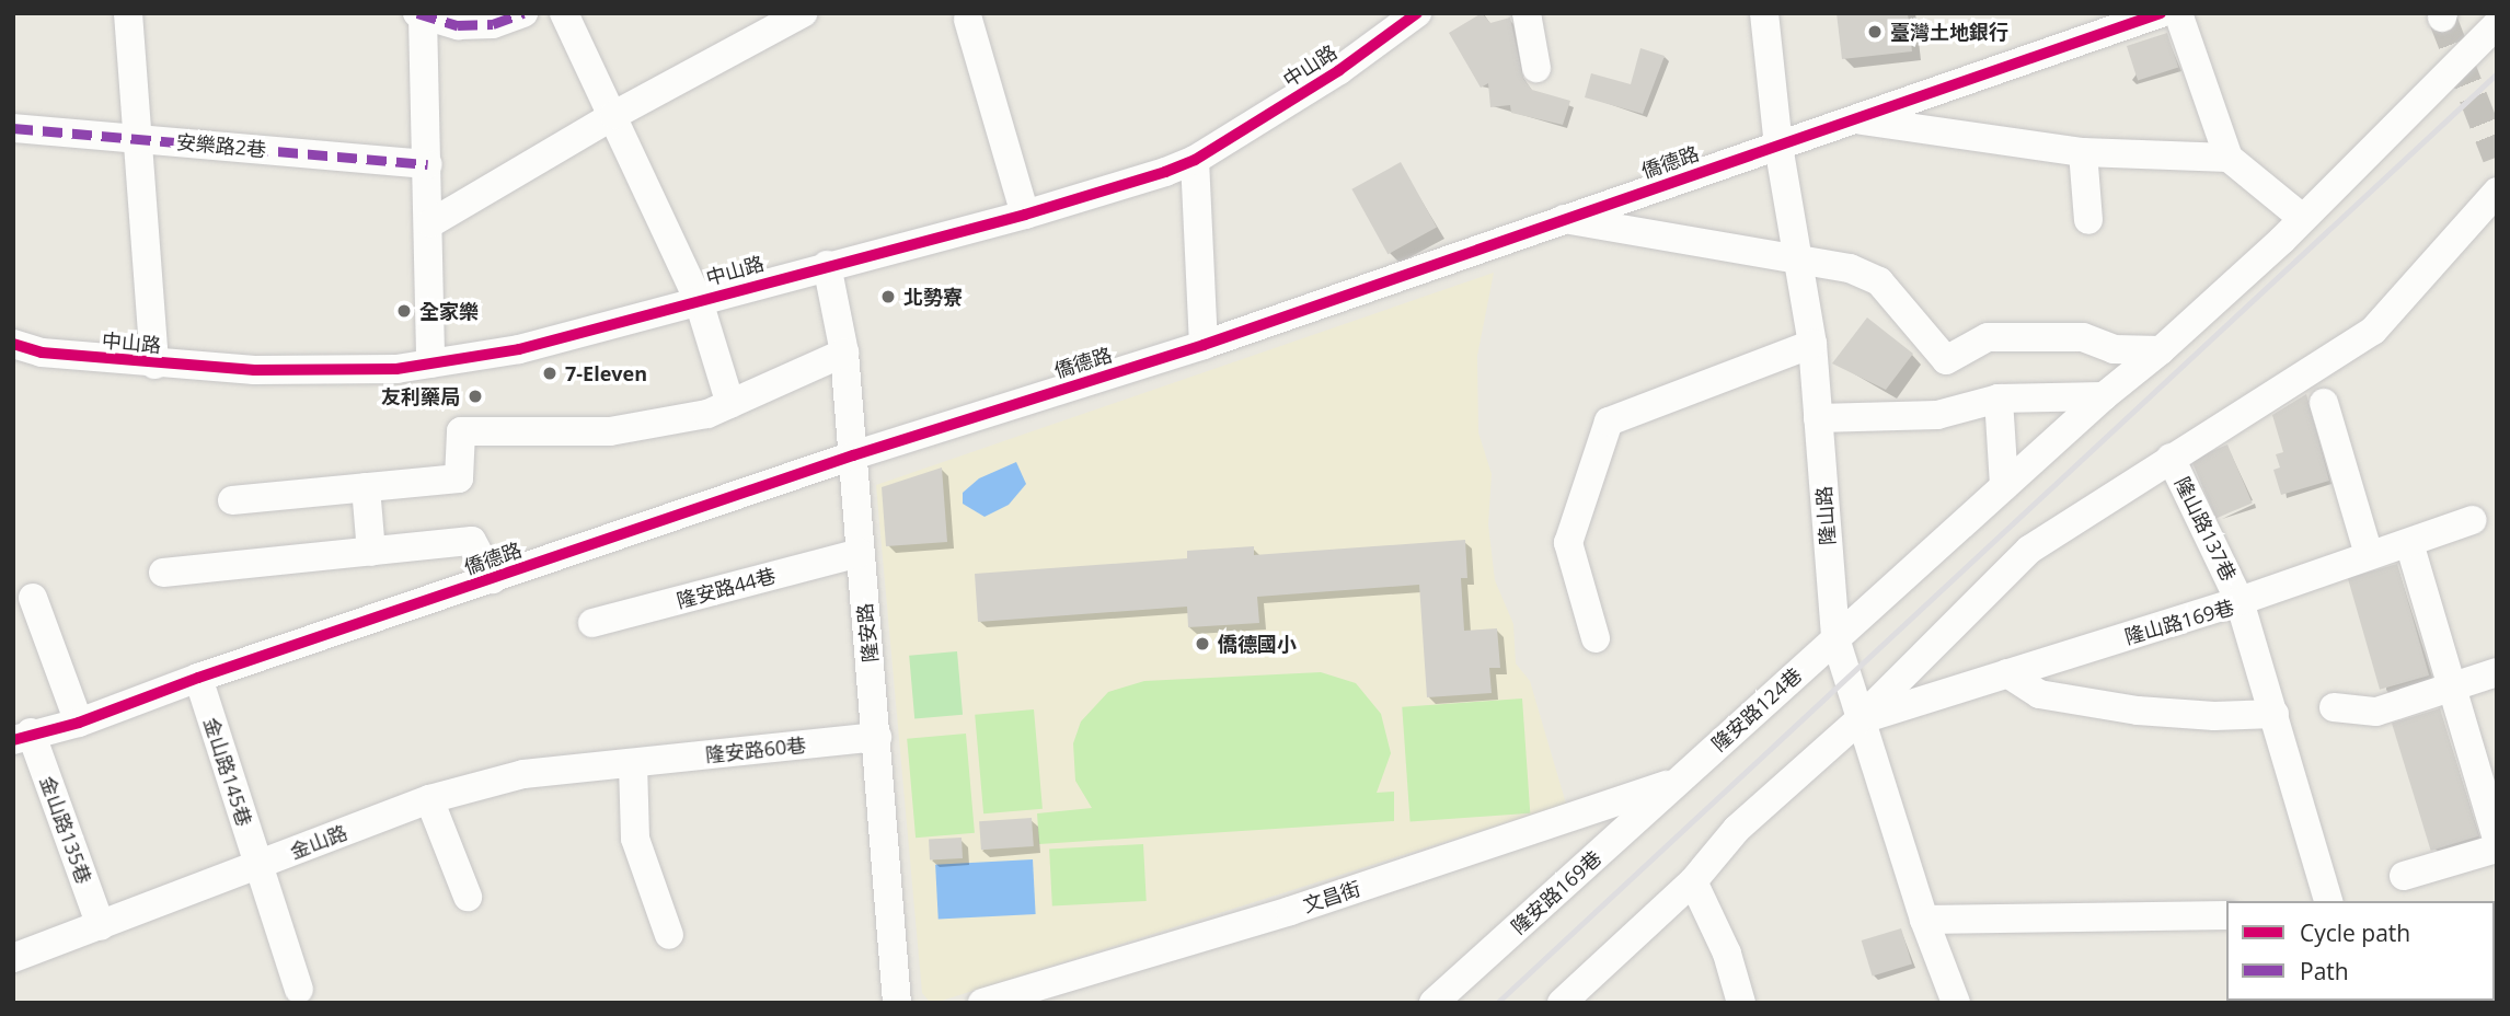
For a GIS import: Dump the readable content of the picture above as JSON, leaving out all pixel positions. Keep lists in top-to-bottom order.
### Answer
{
  "streets": {
    "street": [
      "中山路",
      "安樂路2巷",
      "僑德路",
      "隆山路",
      "隆山路137巷",
      "隆安路44巷",
      "隆山路169巷",
      "隆安路",
      "隆安路124巷",
      "隆安路60巷",
      "金山路145巷",
      "金山路135巷",
      "金山路",
      "隆安路169巷",
      "文昌街"
    ]
  },
  "crossings": [
    ["中山路", "隆安路"],
    ["僑德路", "隆山路"],
    ["僑德路", "隆安路"],
    ["僑德路", "金山路145巷"],
    ["僑德路", "金山路135巷"],
    ["隆山路", "隆山路169巷"],
    ["隆山路", "隆安路124巷"],
    ["隆山路137巷", "隆山路169巷"],
    ["隆安路44巷", "隆安路"],
    ["隆安路", "隆安路60巷"],
    ["隆安路124巷", "隆安路169巷"],
    ["隆安路124巷", "文昌街"],
    ["隆安路60巷", "金山路"],
    ["金山路145巷", "金山路"],
    ["金山路135巷", "金山路"],
    ["隆安路169巷", "文昌街"]
  ],
  "places": [
    "臺灣土地銀行",
    "北勢寮",
    "全家樂",
    "7-Eleven",
    "友利藥局",
    "僑德國小"
  ],
  "legend": ["Cycle path", "Path"]
}
